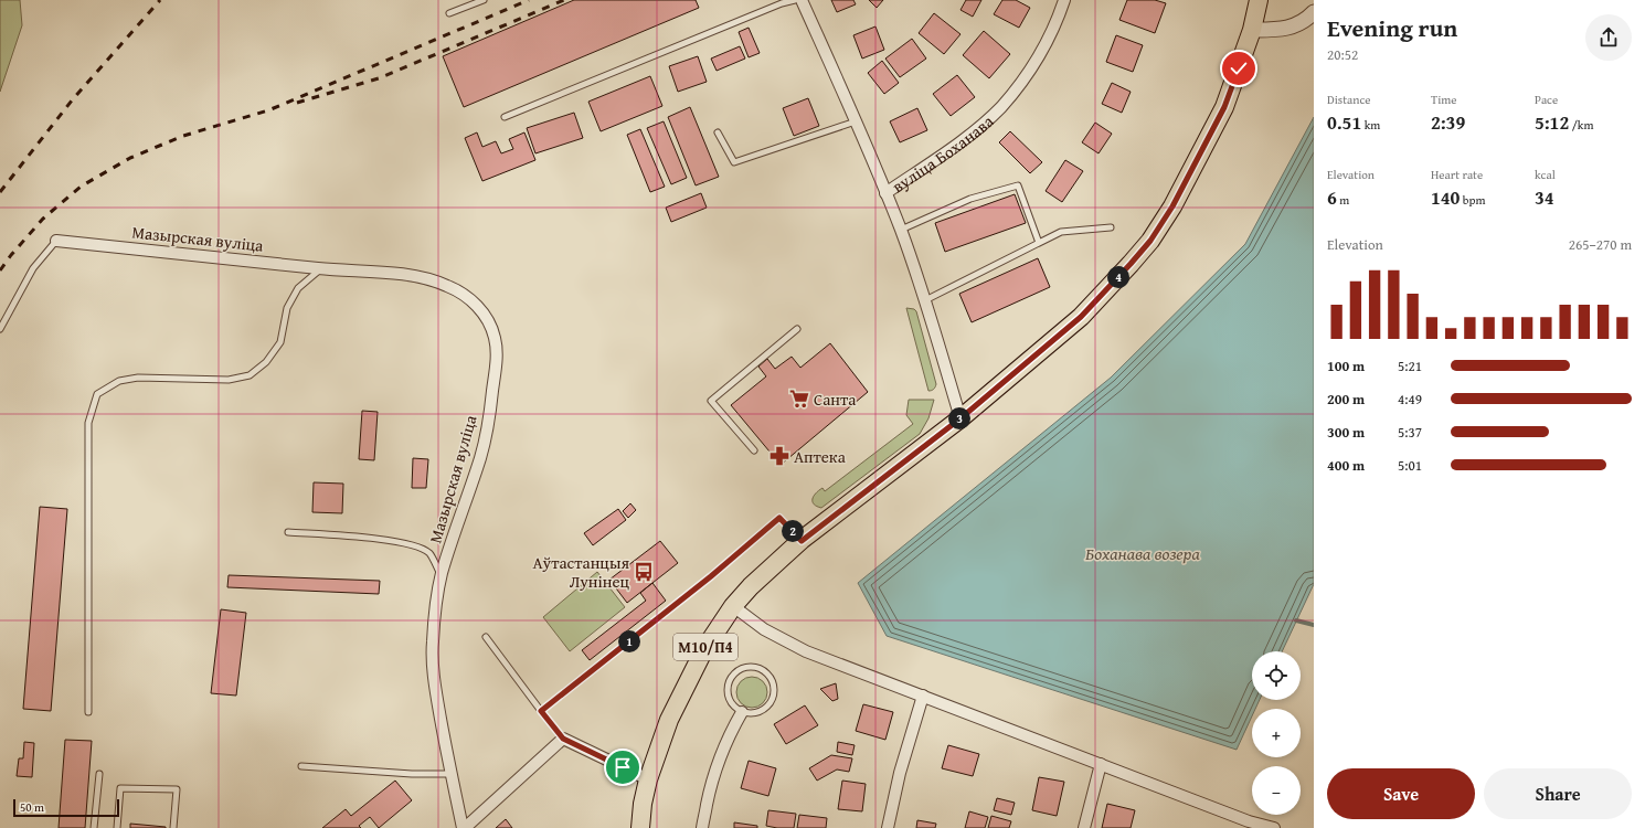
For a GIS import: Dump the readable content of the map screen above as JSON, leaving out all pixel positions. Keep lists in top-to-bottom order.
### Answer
{
  "streets": {
    "main road": ["М10/П4"],
    "street": ["вуліца Боханава", "Мазырская вуліца"]
  },
  "water": ["Боханава возера"],
  "places": {
    "supermarket": ["Санта"],
    "pharmacy": ["Аптека"],
    "bus stop": ["Аўтастанцыя Лунінец"]
  },
  "scale_bar": "50 m",
  "page": {
    "heading": ["Evening run", "20:52"],
    "stats": [
      ["Distance", "0.51 km"],
      ["Time", "2:39"],
      ["Pace", "5:12 /km"],
      ["Elevation", "6 m"],
      ["Heart rate", "140 bpm"],
      ["kcal", "34"]
    ],
    "chart": ["Elevation", "265–270 m"],
    "pins": [
      "4",
      "3",
      "2",
      "1"
    ],
    "list": [
      {
        "name": "100 m",
        "note": "5:21"
      },
      {
        "name": "200 m",
        "note": "4:49"
      },
      {
        "name": "300 m",
        "note": "5:37"
      },
      {
        "name": "400 m",
        "note": "5:01"
      }
    ],
    "map_buttons": ["+", "−"],
    "buttons": ["Save", "Share"],
    "scale": "50 m"
  }
}
